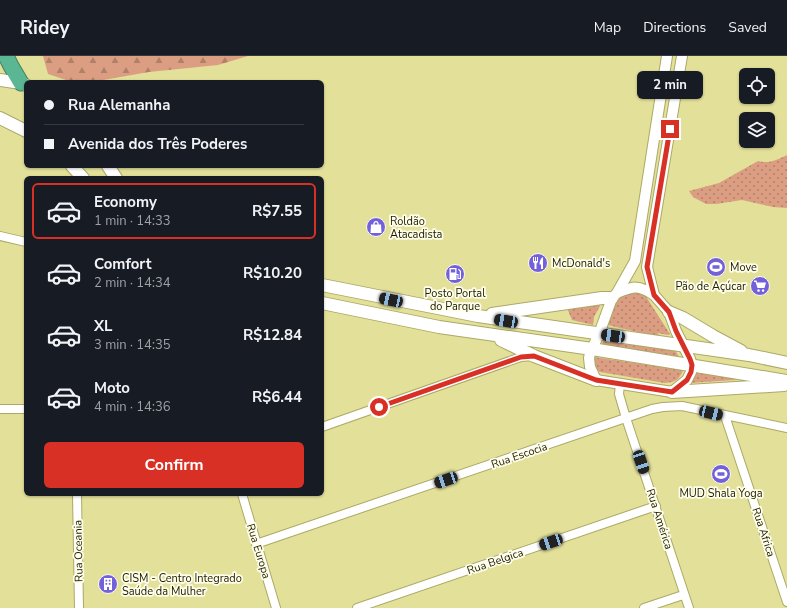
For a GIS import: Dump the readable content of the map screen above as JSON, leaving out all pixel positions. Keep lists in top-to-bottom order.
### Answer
{
  "streets": {
    "street": [
      "Rua Escocia",
      "Rua América",
      "Rua Africa",
      "Rua Oceania",
      "Rua Europa",
      "Rua Belgica"
    ]
  },
  "crossings": [
    ["Rua Escocia", "Rua América"],
    ["Rua Escocia", "Rua Africa"],
    ["Rua Escocia", "Rua Europa"],
    ["Rua América", "Rua Belgica"]
  ],
  "places": {
    "shop": ["Roldão Atacadista"],
    "restaurant": ["McDonald's"],
    "sports": ["Move", "MUD Shala Yoga"],
    "fuel station": ["Posto Portal do Parque"],
    "supermarket": ["Pão de Açúcar"],
    "building": ["CISM - Centro Integrado Saúde da Mulher"]
  },
  "page": {
    "header": "Ridey",
    "nav": ["Map", "Directions", "Saved"],
    "bubble": "2 min",
    "banner": ["Rua Alemanha", "Avenida dos Três Poderes"],
    "list": [
      {
        "name": "Economy",
        "note": "1 min · 14:33",
        "value": "R$7.55"
      },
      {
        "name": "Comfort",
        "note": "2 min · 14:34",
        "value": "R$10.20"
      },
      {
        "name": "XL",
        "note": "3 min · 14:35",
        "value": "R$12.84"
      },
      {
        "name": "Moto",
        "note": "4 min · 14:36",
        "value": "R$6.44"
      }
    ],
    "buttons": "Confirm"
  }
}
